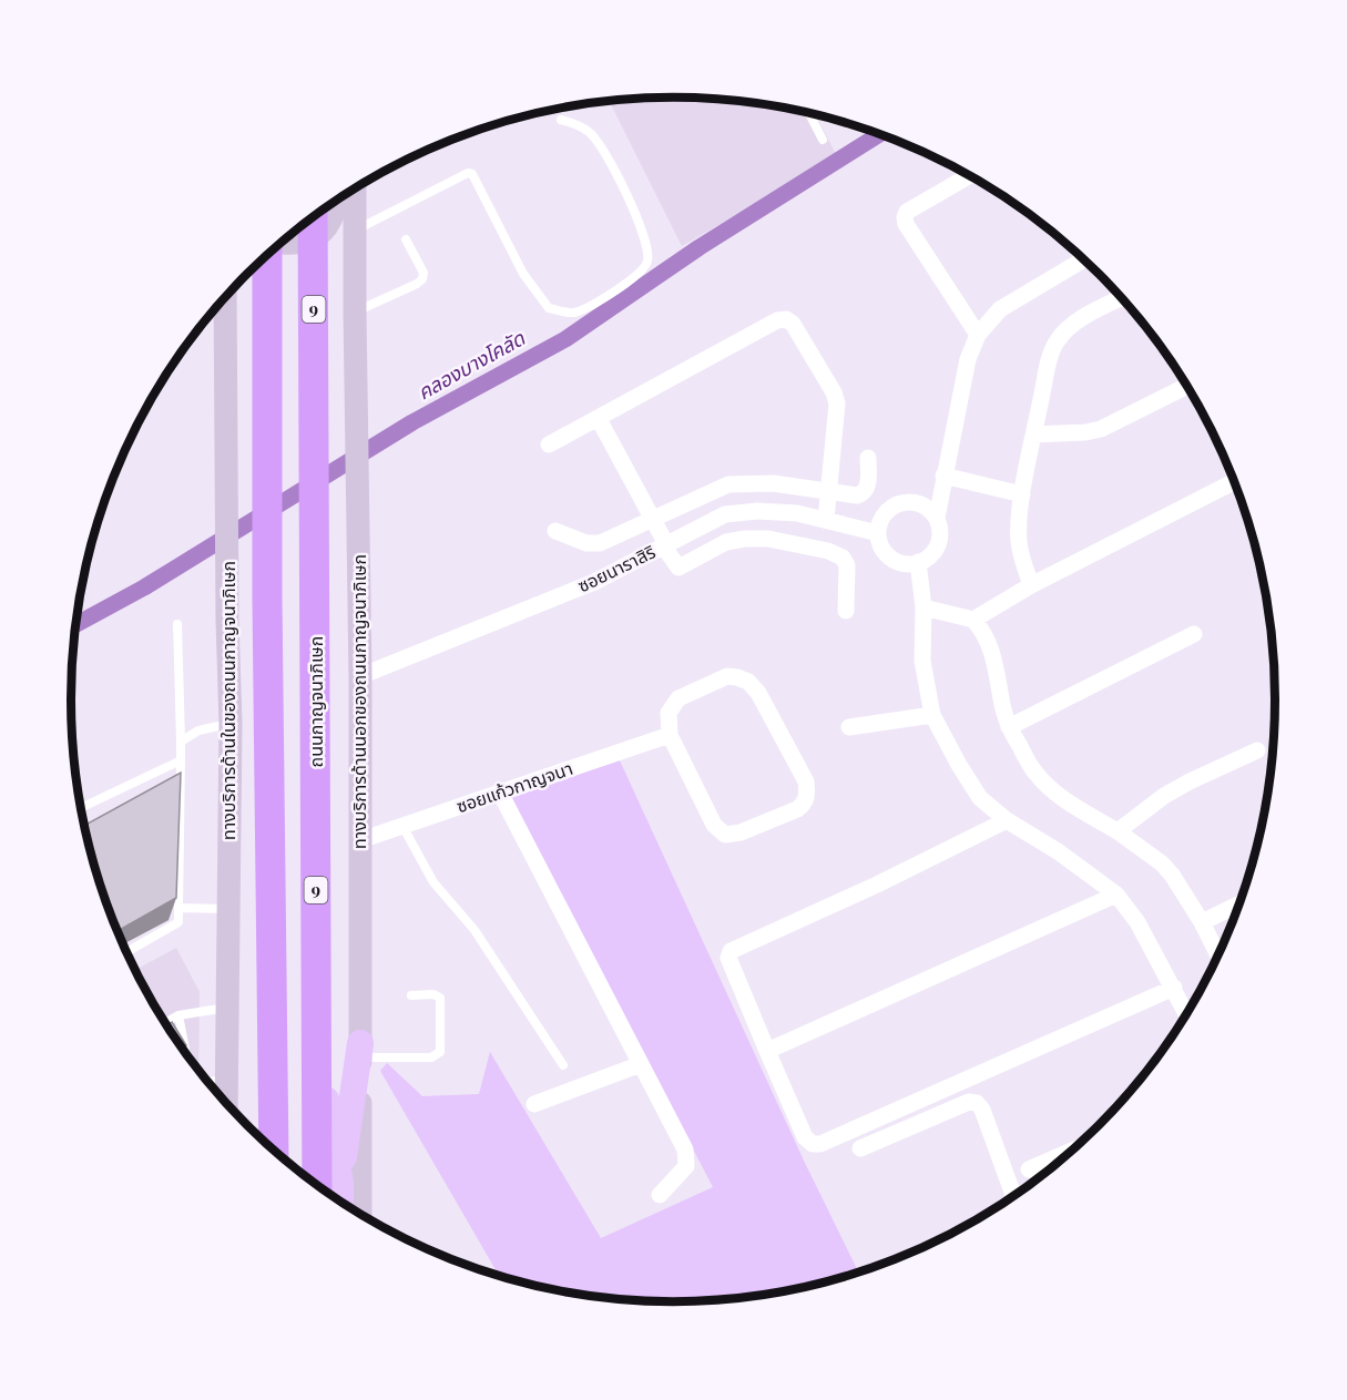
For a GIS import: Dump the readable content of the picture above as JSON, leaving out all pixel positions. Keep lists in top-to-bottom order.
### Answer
{
  "streets": {
    "highway": ["9", "ถนนกาญจนาภิเษก"],
    "main road": ["ทางบริการด้านในของถนนกาญจนาภิเษก", "ทางบริการด้านนอกของถนนกาญจนาภิเษก"],
    "street": ["ซอยนาราสิริ", "ซอยแก้วกาญจนา"]
  },
  "crossings": [
    ["ซอยนาราสิริ", "ทางบริการด้านนอกของถนนกาญจนาภิเษก"],
    ["ทางบริการด้านนอกของถนนกาญจนาภิเษก", "ซอยแก้วกาญจนา"]
  ],
  "water": ["คลองบางโคลัด"]
}
